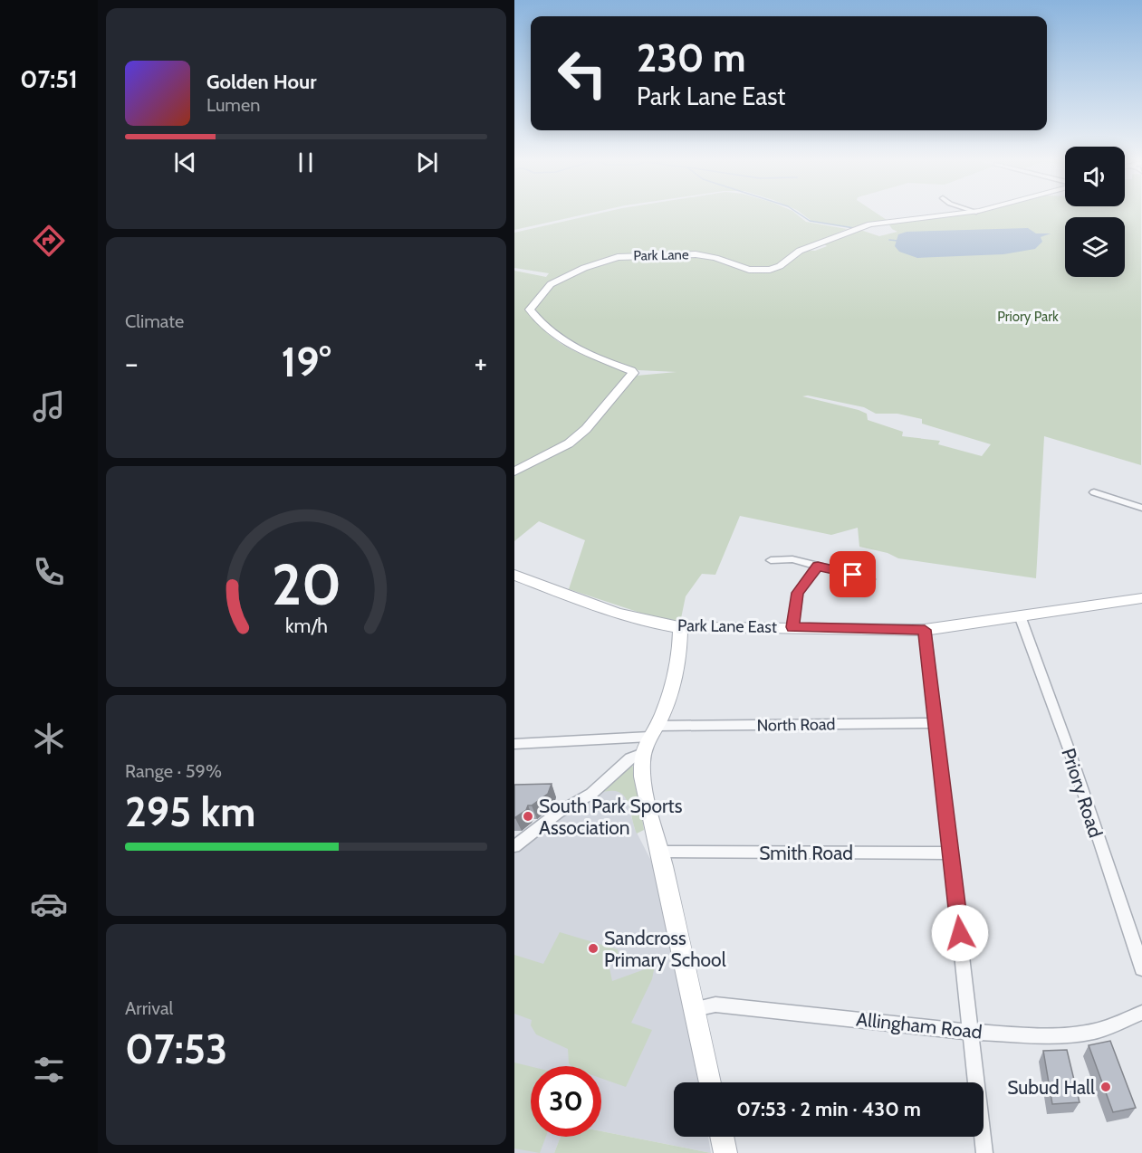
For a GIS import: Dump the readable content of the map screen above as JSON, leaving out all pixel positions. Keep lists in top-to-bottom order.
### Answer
{
  "streets": {
    "street": [
      "Park Lane",
      "Park Lane East",
      "North Road",
      "Priory Road",
      "Smith Road",
      "Allingham Road"
    ]
  },
  "crossings": [
    ["Park Lane East", "Priory Road"]
  ],
  "parks": ["Priory Park"],
  "places": ["South Park Sports Association", "Sandcross Primary School", "Subud Hall"],
  "page": {
    "tabs": "07:51",
    "turn": ["230 m", "Park Lane East"],
    "song": ["Golden Hour", "Lumen"],
    "tile": [
      "Climate",
      ["Range · 59%", "295 km"],
      ["Arrival", "07:53"]
    ],
    "heat": ["−", "19°", "+"],
    "limit": "30",
    "trip": "07:53 · 2 min · 430 m",
    "gauge": ["20", "km/h"]
  }
}
